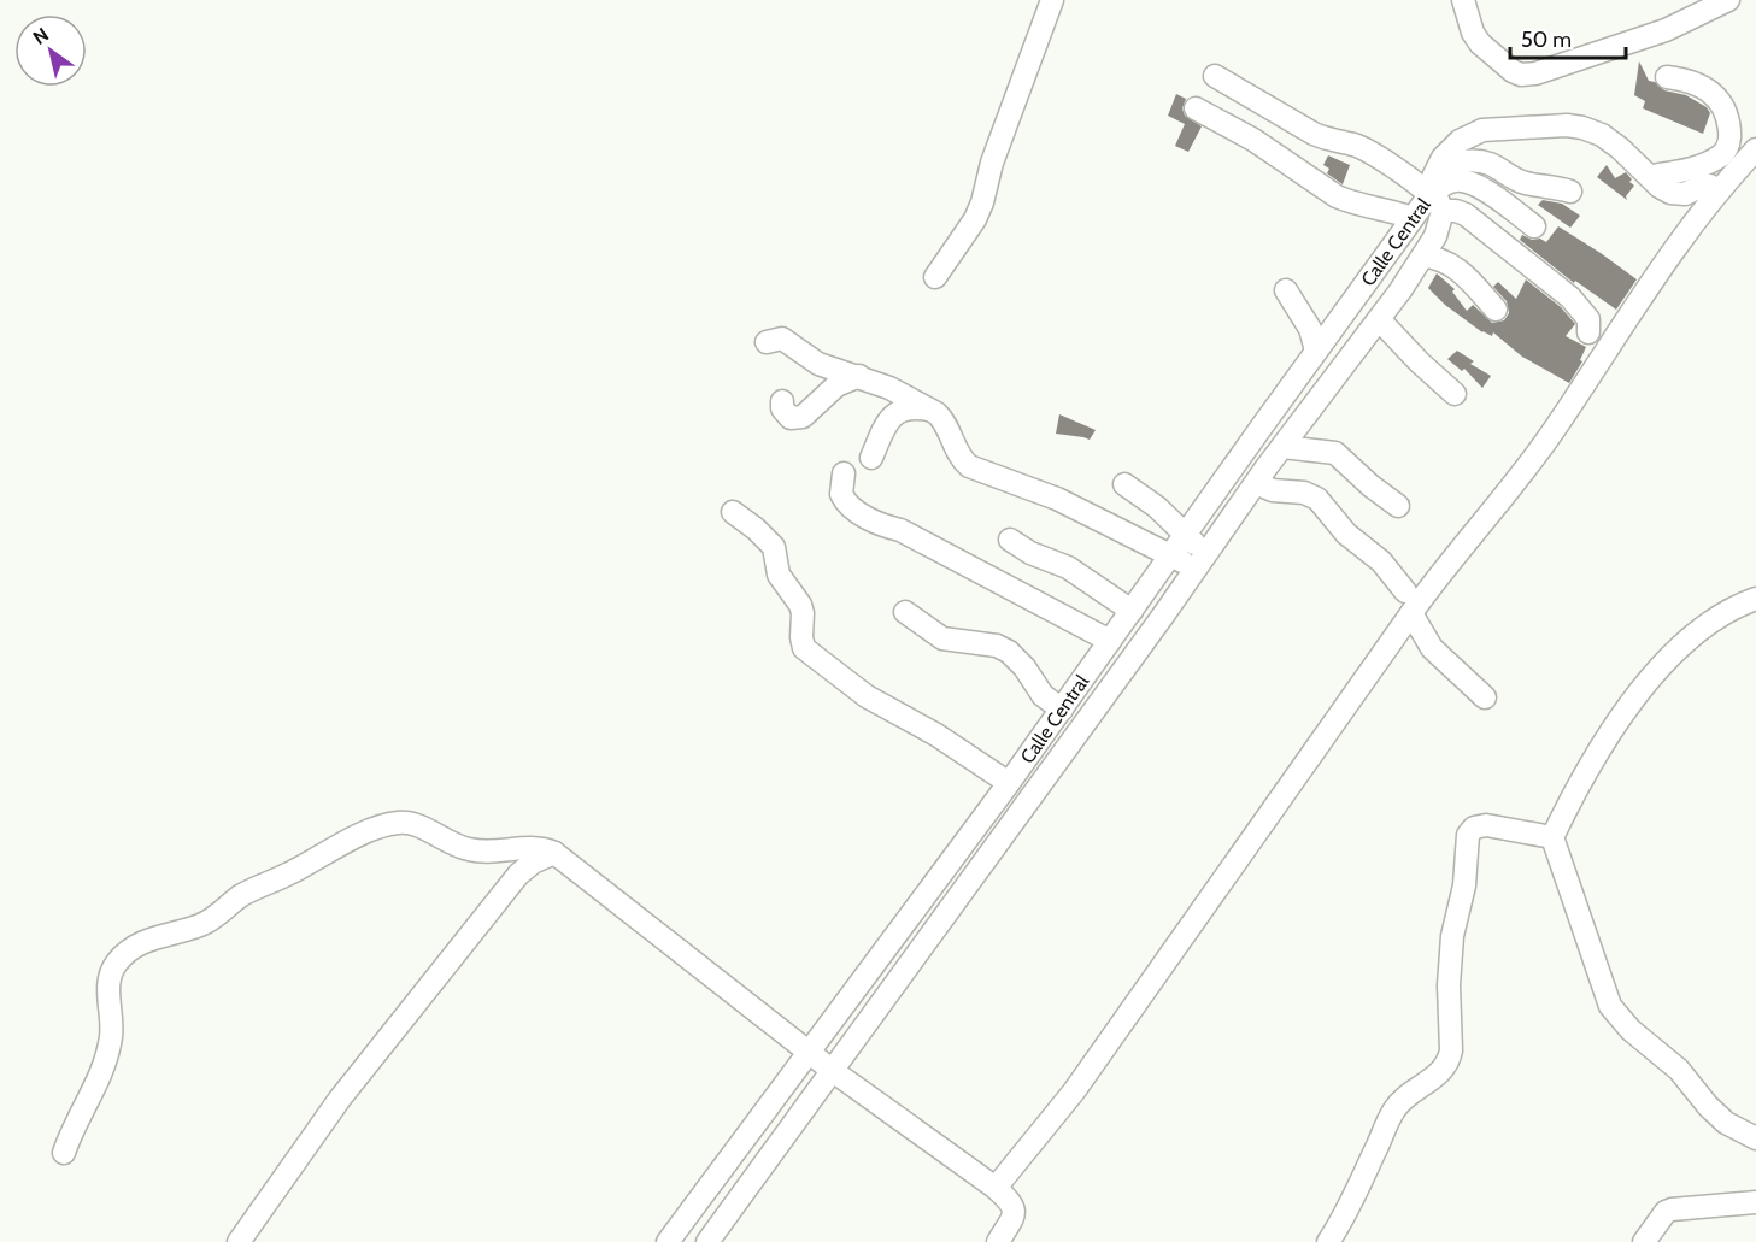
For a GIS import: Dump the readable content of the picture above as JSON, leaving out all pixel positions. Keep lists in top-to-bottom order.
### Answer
{
  "streets": {
    "street": ["Calle Central"]
  },
  "scale_bar": "50 m",
  "north": "top left"
}
